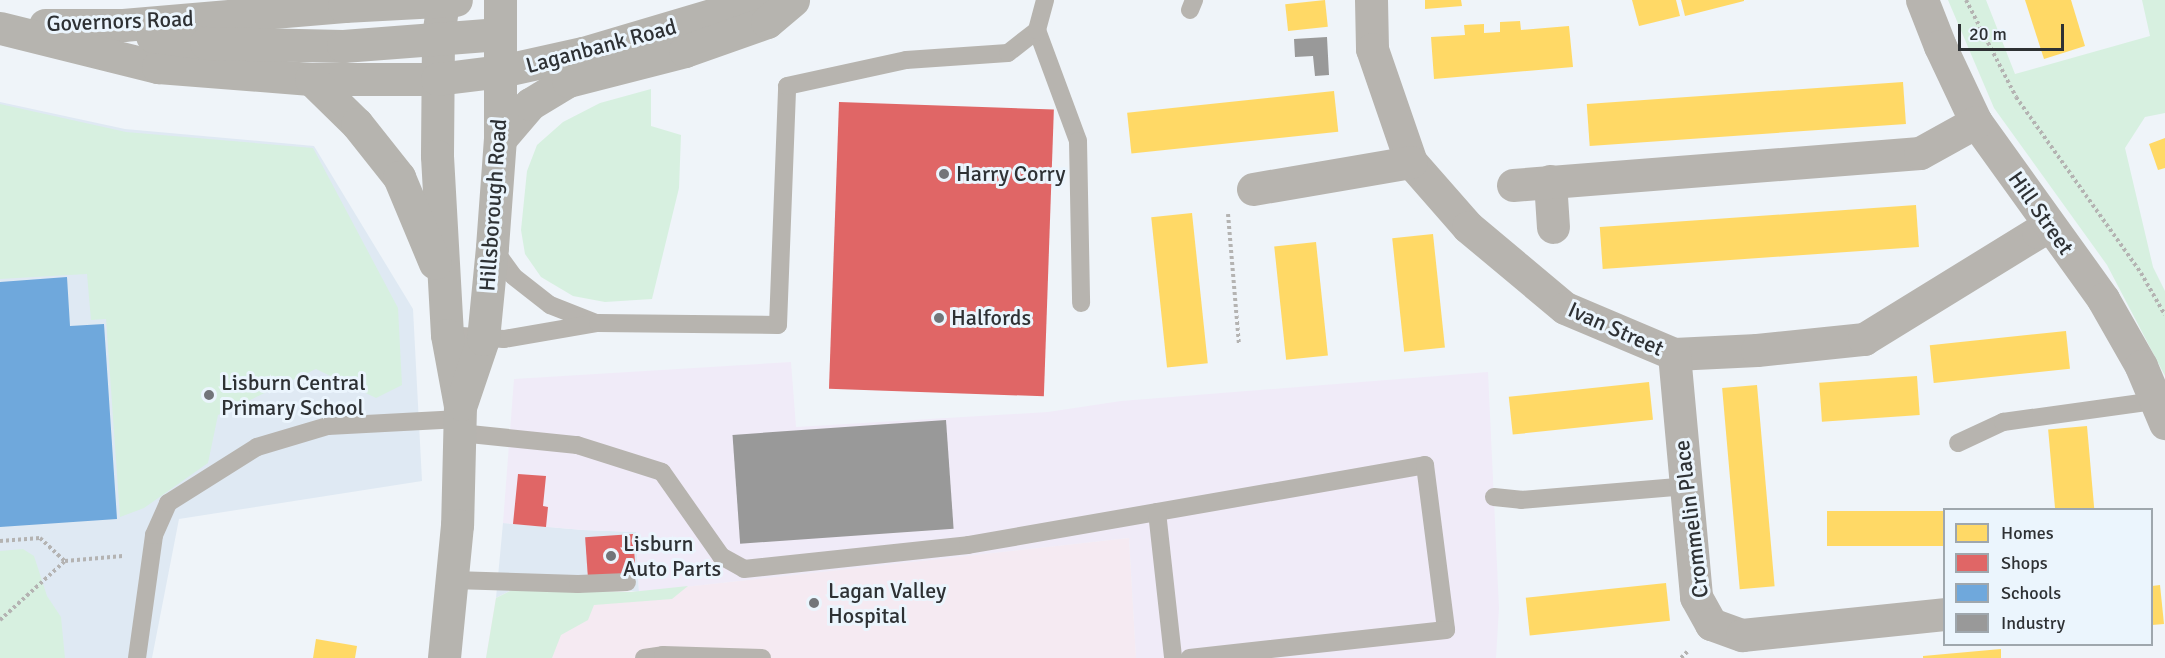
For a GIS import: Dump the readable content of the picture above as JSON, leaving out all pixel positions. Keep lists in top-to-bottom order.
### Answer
{
  "streets": {
    "highway": ["Governors Road", "Laganbank Road", "Hillsborough Road"],
    "street": ["Hill Street", "Ivan Street", "Crommelin Place"]
  },
  "crossings": [
    ["Governors Road", "Laganbank Road"],
    ["Governors Road", "Hillsborough Road"],
    ["Laganbank Road", "Hillsborough Road"],
    ["Hill Street", "Ivan Street"],
    ["Ivan Street", "Crommelin Place"]
  ],
  "places": [
    "Harry Corry",
    "Halfords",
    "Lisburn Central Primary School",
    "Lisburn Auto Parts",
    "Lagan Valley Hospital"
  ],
  "legend": [
    "Homes",
    "Shops",
    "Schools",
    "Industry"
  ],
  "scale_bar": "20 m"
}
